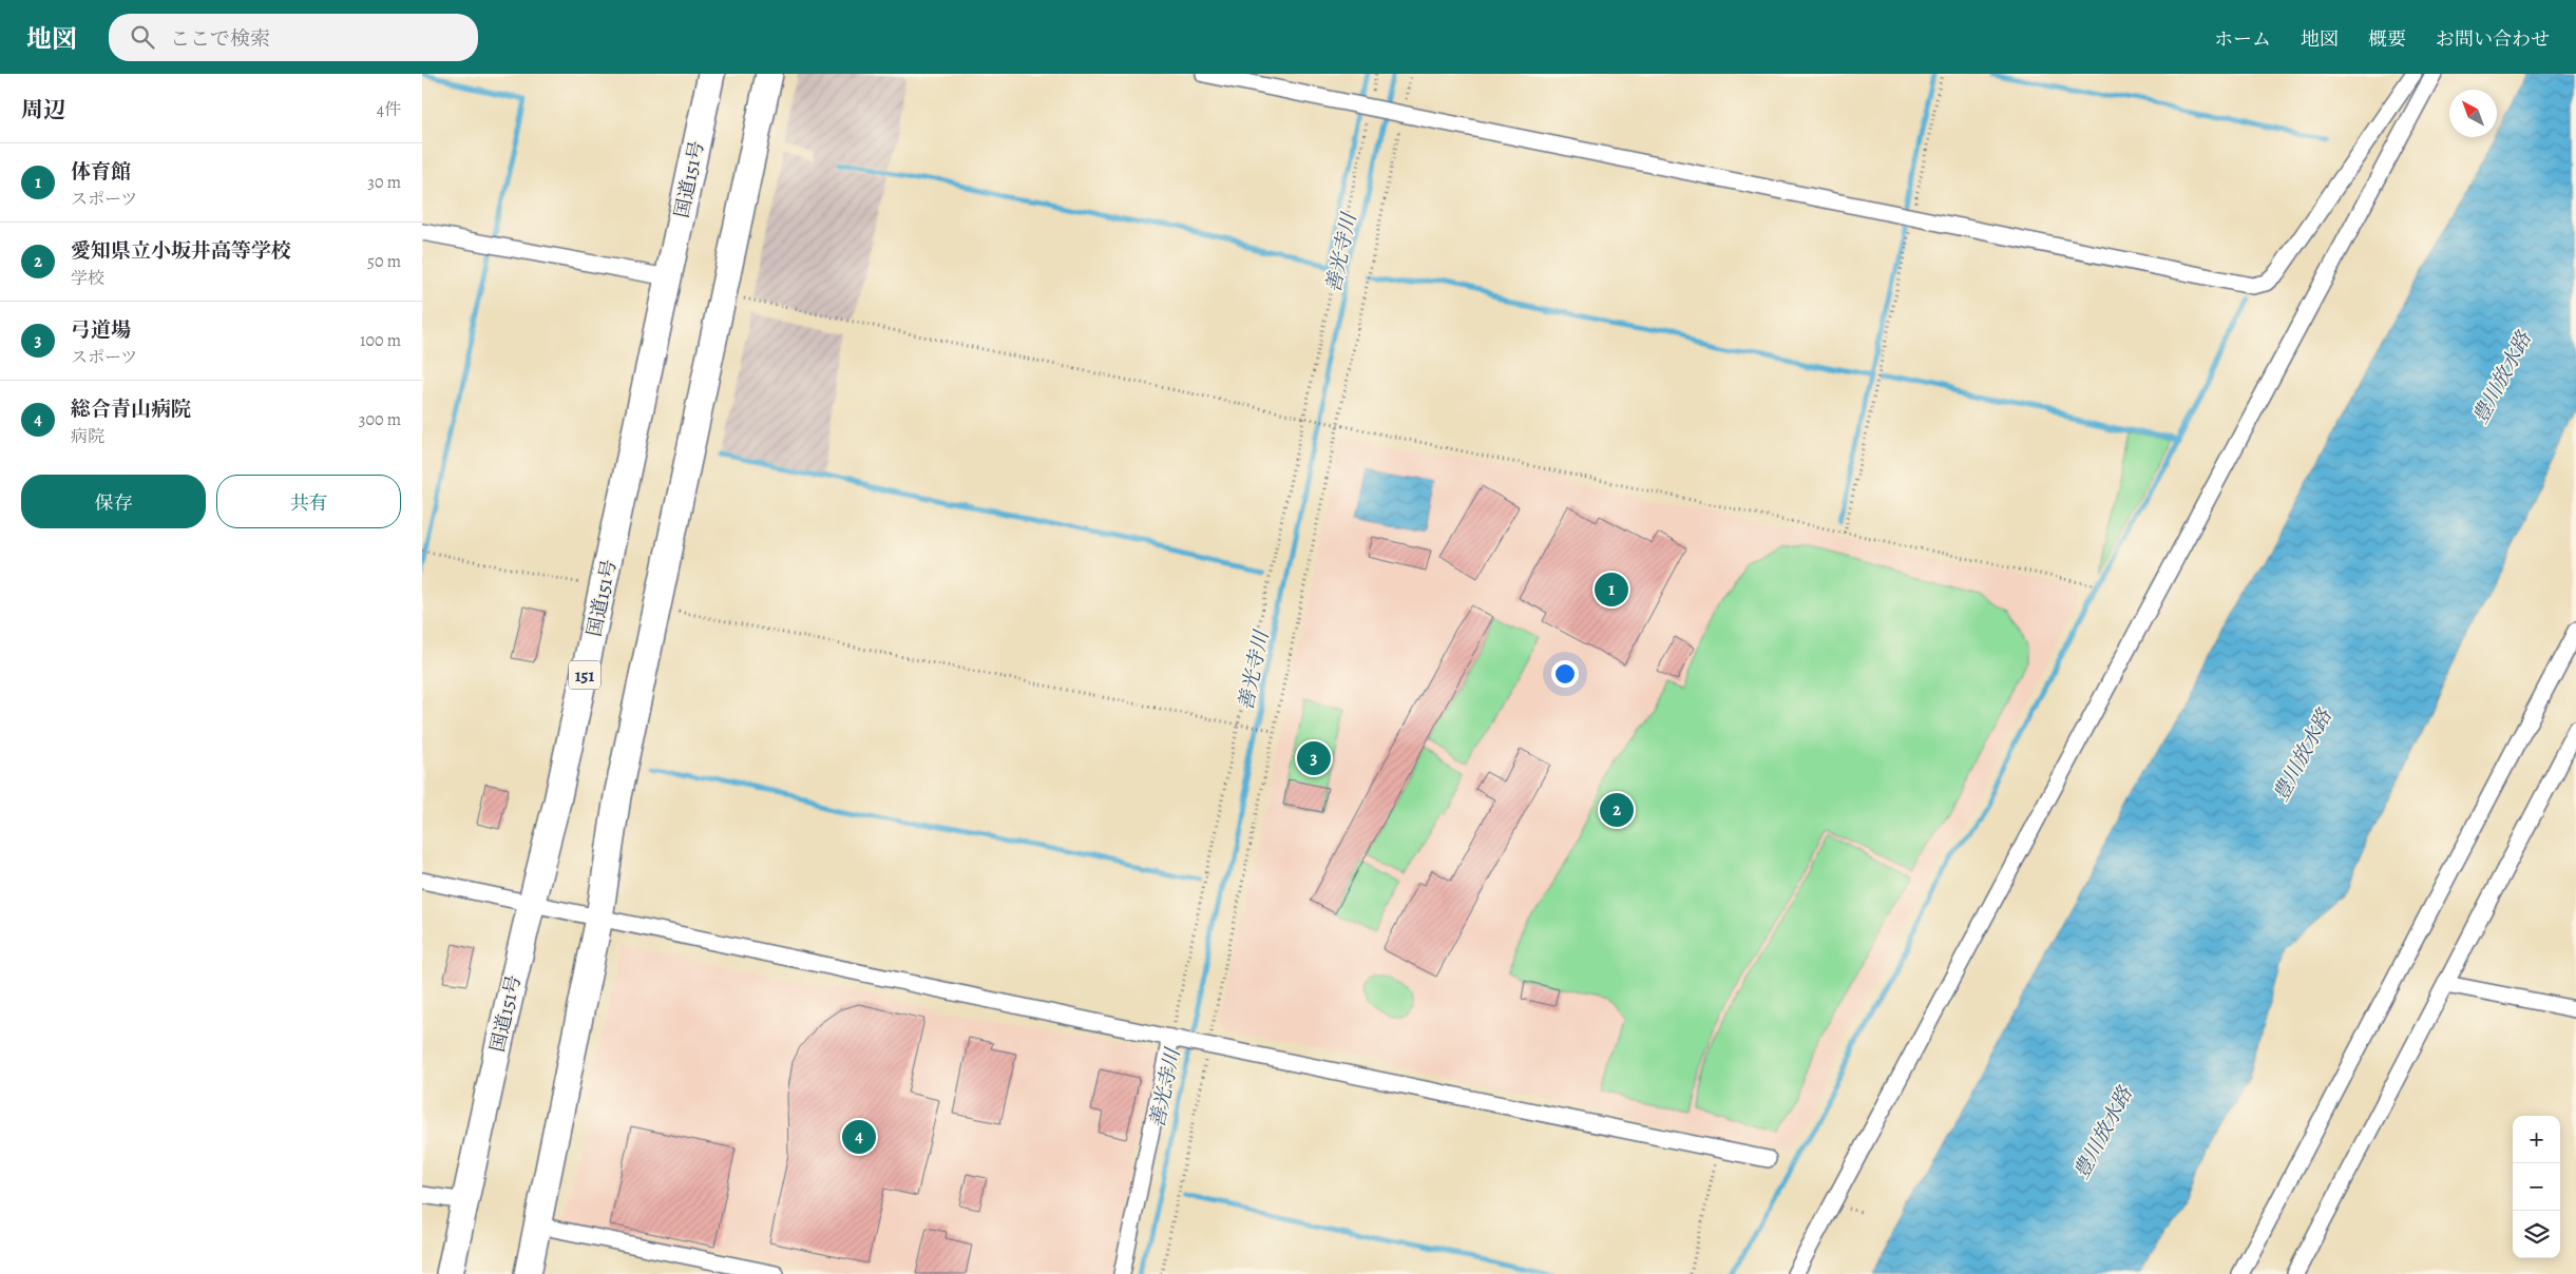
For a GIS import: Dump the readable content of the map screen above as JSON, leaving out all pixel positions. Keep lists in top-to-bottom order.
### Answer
{
  "streets": {
    "highway": ["国道151号", "151"]
  },
  "water": ["善光寺川", "豊川放水路"],
  "north": "top left",
  "page": {
    "header": "地図",
    "search": "ここで検索",
    "nav": [
      "ホーム",
      "地図",
      "概要",
      "お問い合わせ"
    ],
    "heading": ["周辺", "4件"],
    "list": [
      {
        "mark": "1",
        "name": "体育館",
        "note": "スポーツ",
        "value": "30 m"
      },
      {
        "mark": "2",
        "name": "愛知県立小坂井高等学校",
        "note": "学校",
        "value": "50 m"
      },
      {
        "mark": "3",
        "name": "弓道場",
        "note": "スポーツ",
        "value": "100 m"
      },
      {
        "mark": "4",
        "name": "総合青山病院",
        "note": "病院",
        "value": "300 m"
      }
    ],
    "buttons": ["保存", "共有"],
    "pins": [
      "1",
      "3",
      "2",
      "4"
    ],
    "map_buttons": ["+", "−"]
  }
}
